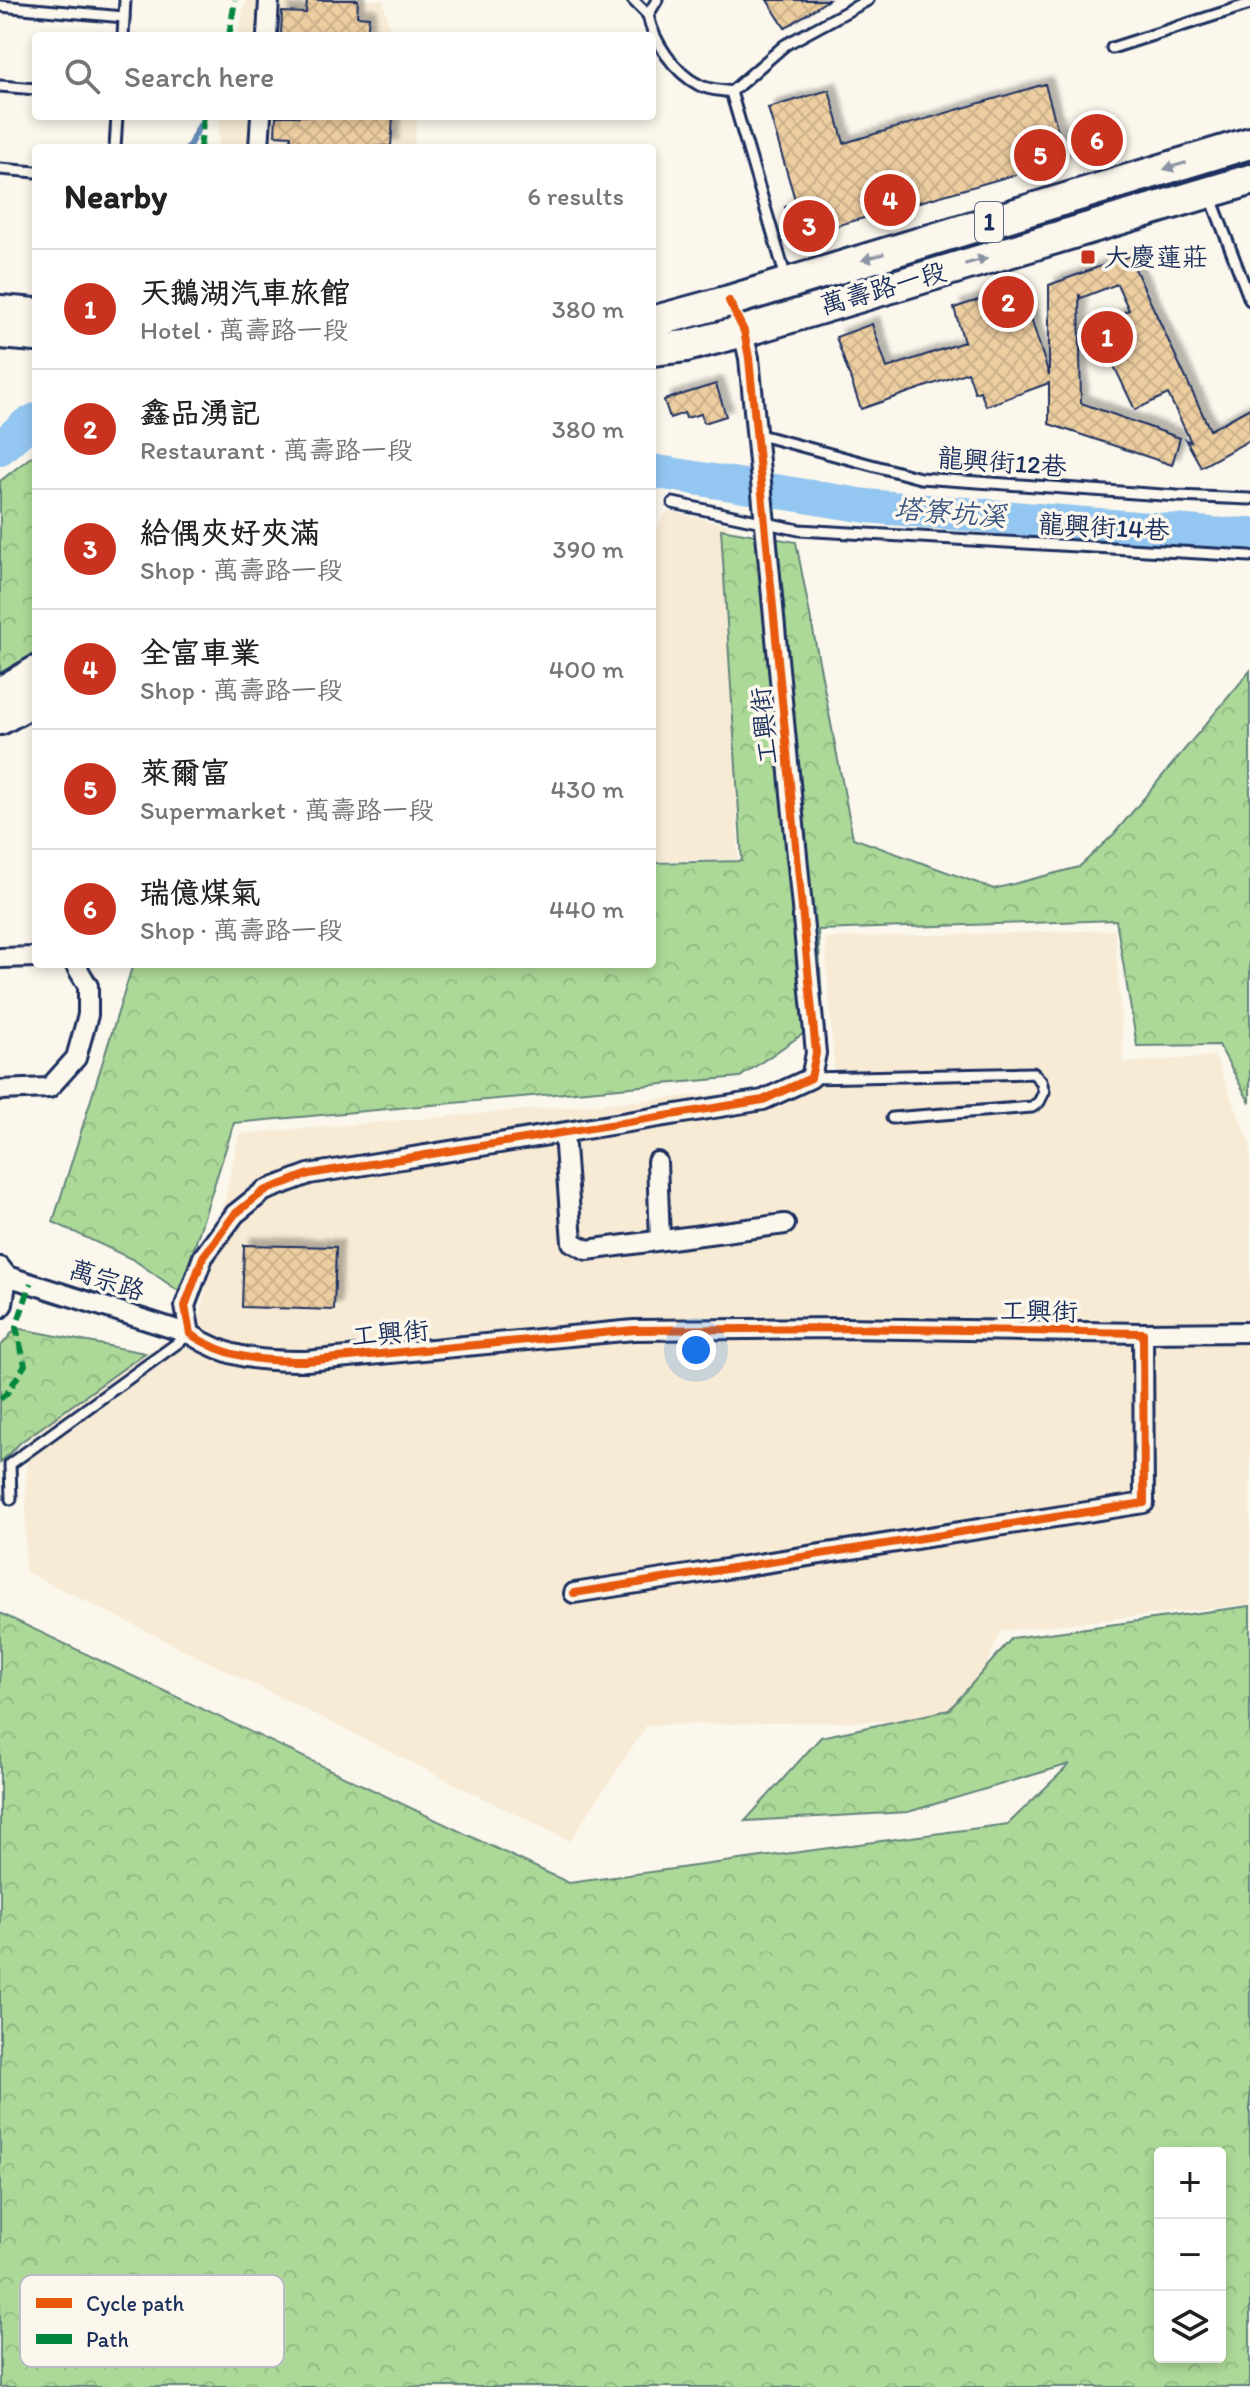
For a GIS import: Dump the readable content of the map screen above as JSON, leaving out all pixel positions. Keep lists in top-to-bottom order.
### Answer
{
  "streets": {
    "main road": ["1", "萬壽路一段"],
    "street": ["工興街", "萬宗路"],
    "lane": ["龍興街12巷", "龍興街14巷"]
  },
  "crossings": [
    ["1", "萬壽路一段"],
    ["龍興街12巷", "工興街"],
    ["龍興街14巷", "工興街"],
    ["工興街", "萬宗路"]
  ],
  "water": ["塔寮坑溪"],
  "places": {
    "transit": ["大慶蓮莊"]
  },
  "legend": ["Cycle path", "Path"],
  "page": {
    "search": "Search here",
    "pins": [
      "6",
      "5",
      "4",
      "3",
      "2",
      "1"
    ],
    "heading": ["Nearby", "6 results"],
    "list": [
      {
        "mark": "1",
        "name": "天鵝湖汽車旅館",
        "note": "Hotel · 萬壽路一段",
        "value": "380 m"
      },
      {
        "mark": "2",
        "name": "鑫品湧記",
        "note": "Restaurant · 萬壽路一段",
        "value": "380 m"
      },
      {
        "mark": "3",
        "name": "給偶夾好夾滿",
        "note": "Shop · 萬壽路一段",
        "value": "390 m"
      },
      {
        "mark": "4",
        "name": "全富車業",
        "note": "Shop · 萬壽路一段",
        "value": "400 m"
      },
      {
        "mark": "5",
        "name": "萊爾富",
        "note": "Supermarket · 萬壽路一段",
        "value": "430 m"
      },
      {
        "mark": "6",
        "name": "瑞億煤氣",
        "note": "Shop · 萬壽路一段",
        "value": "440 m"
      }
    ],
    "map_buttons": ["+", "−"]
  }
}
